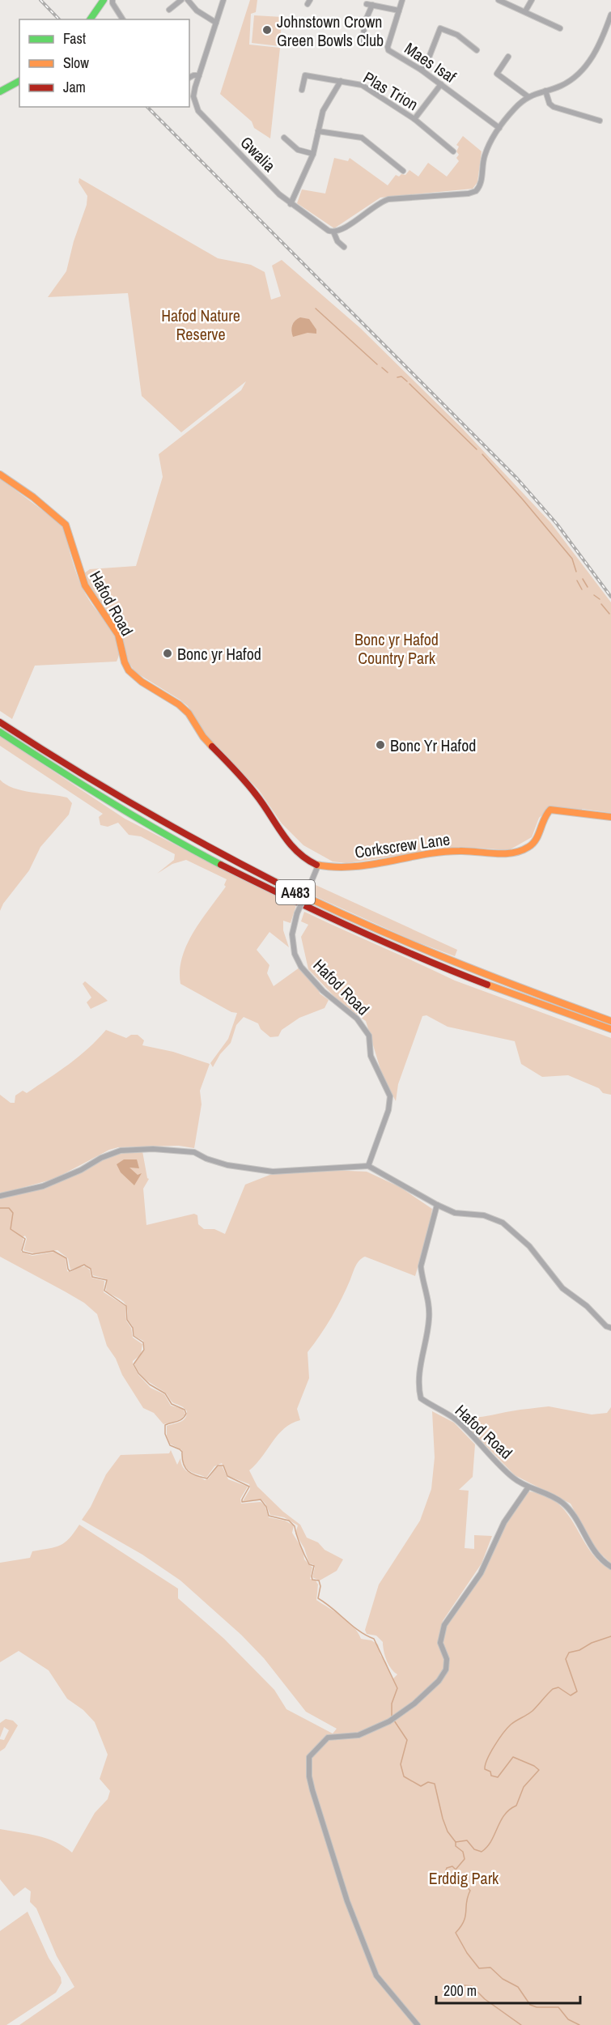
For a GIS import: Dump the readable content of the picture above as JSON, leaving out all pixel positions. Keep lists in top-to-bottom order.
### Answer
{
  "streets": {
    "main road": ["Hafod Road", "Corkscrew Lane", "A483"],
    "street": ["Maes Isaf", "Plas Trion", "Gwalia"]
  },
  "crossings": [
    ["Hafod Road", "Corkscrew Lane"]
  ],
  "parks": ["Hafod Nature Reserve", "Bonc yr Hafod Country Park", "Erddig Park"],
  "places": ["Johnstown Crown Green Bowls Club", "Bonc yr Hafod", "Bonc Yr Hafod"],
  "legend": ["Fast", "Slow", "Jam"],
  "scale_bar": "200 m"
}
